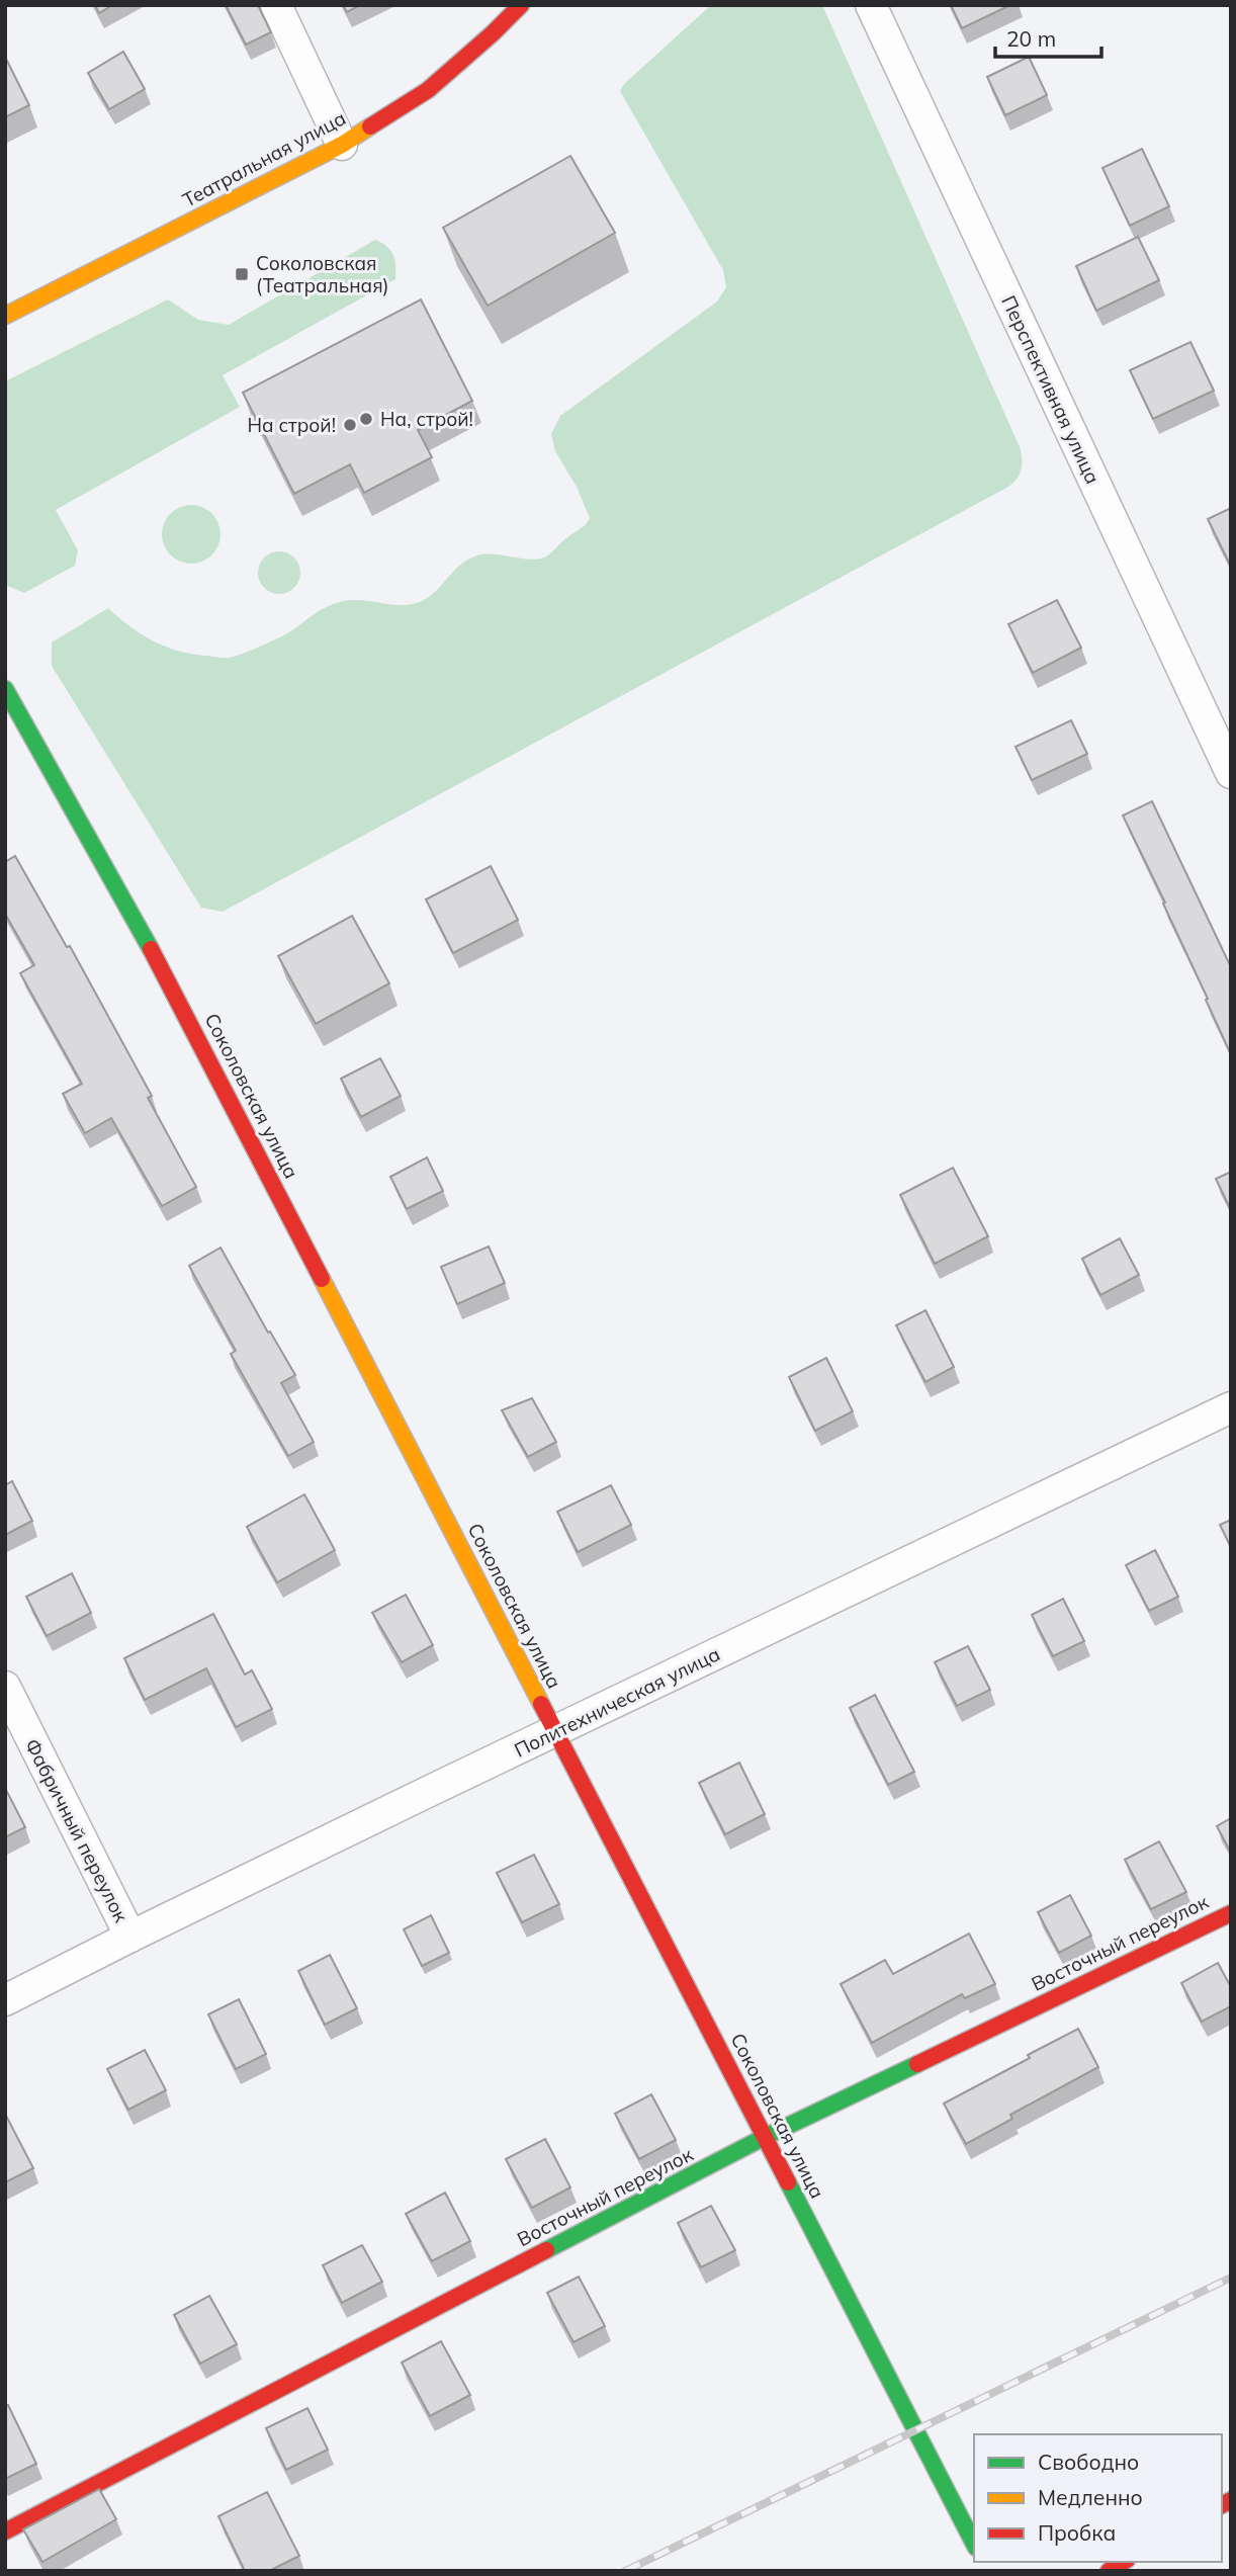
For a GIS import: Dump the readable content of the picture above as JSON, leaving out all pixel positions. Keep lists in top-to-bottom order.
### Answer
{
  "streets": {
    "street": [
      "Театральная улица",
      "Перспективная улица",
      "Соколовская улица",
      "Политехническая улица",
      "Фабричный переулок",
      "Восточный переулок"
    ]
  },
  "crossings": [
    ["Соколовская улица", "Политехническая улица"],
    ["Соколовская улица", "Восточный переулок"],
    ["Политехническая улица", "Фабричный переулок"]
  ],
  "places": {
    "transit": ["Соколовская (Театральная)"],
    "other": ["На, строй!", "На строй!"]
  },
  "legend": ["Свободно", "Медленно", "Пробка"],
  "scale_bar": "20 m"
}
